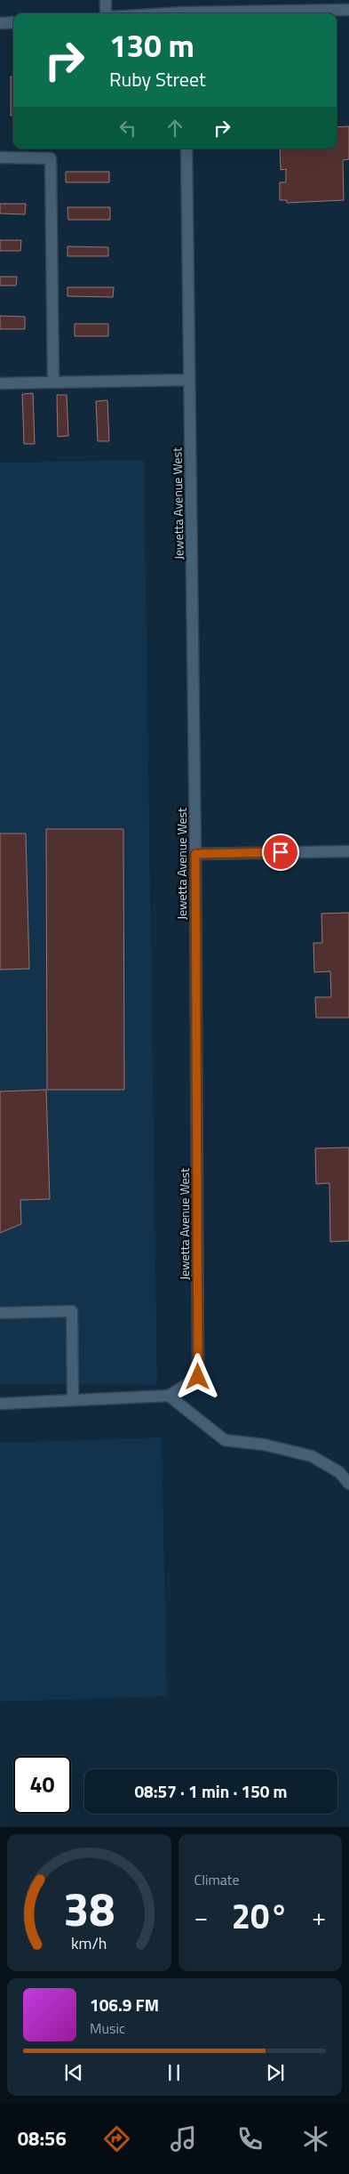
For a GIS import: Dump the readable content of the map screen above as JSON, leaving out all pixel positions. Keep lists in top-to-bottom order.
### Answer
{
  "streets": {
    "street": ["Jewetta Avenue West"]
  },
  "page": {
    "turn": ["130 m", "Ruby Street"],
    "limit": "40",
    "trip": "08:57 · 1 min · 150 m",
    "tile": "Climate",
    "heat": ["−", "20°", "+"],
    "song": ["106.9 FM", "Music"],
    "tabs": "08:56",
    "gauge": ["38", "km/h"]
  }
}
